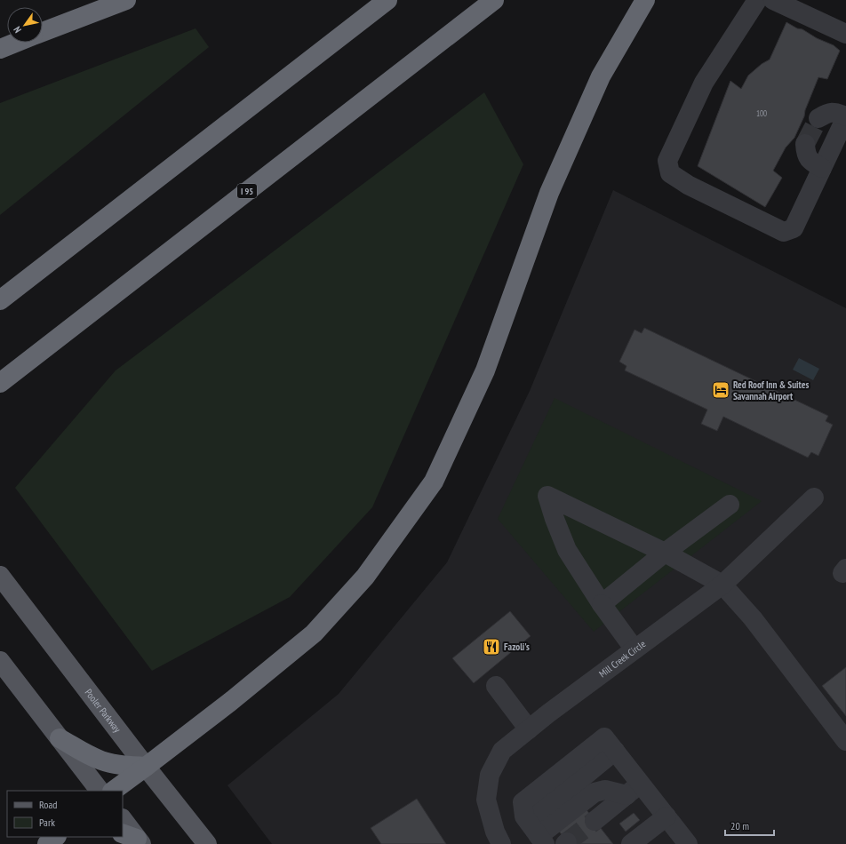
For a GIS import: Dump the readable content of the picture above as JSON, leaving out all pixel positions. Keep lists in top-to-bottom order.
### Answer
{
  "streets": {
    "highway": ["I 95"],
    "main road": ["Pooler Parkway"],
    "street": ["Mill Creek Circle"]
  },
  "places": {
    "hotel": ["Red Roof Inn & Suites Savannah Airport"],
    "restaurant": ["Fazoli's"]
  },
  "house_numbers": ["100"],
  "legend": ["Road", "Park"],
  "scale_bar": "20 m",
  "north": "bottom left"
}
